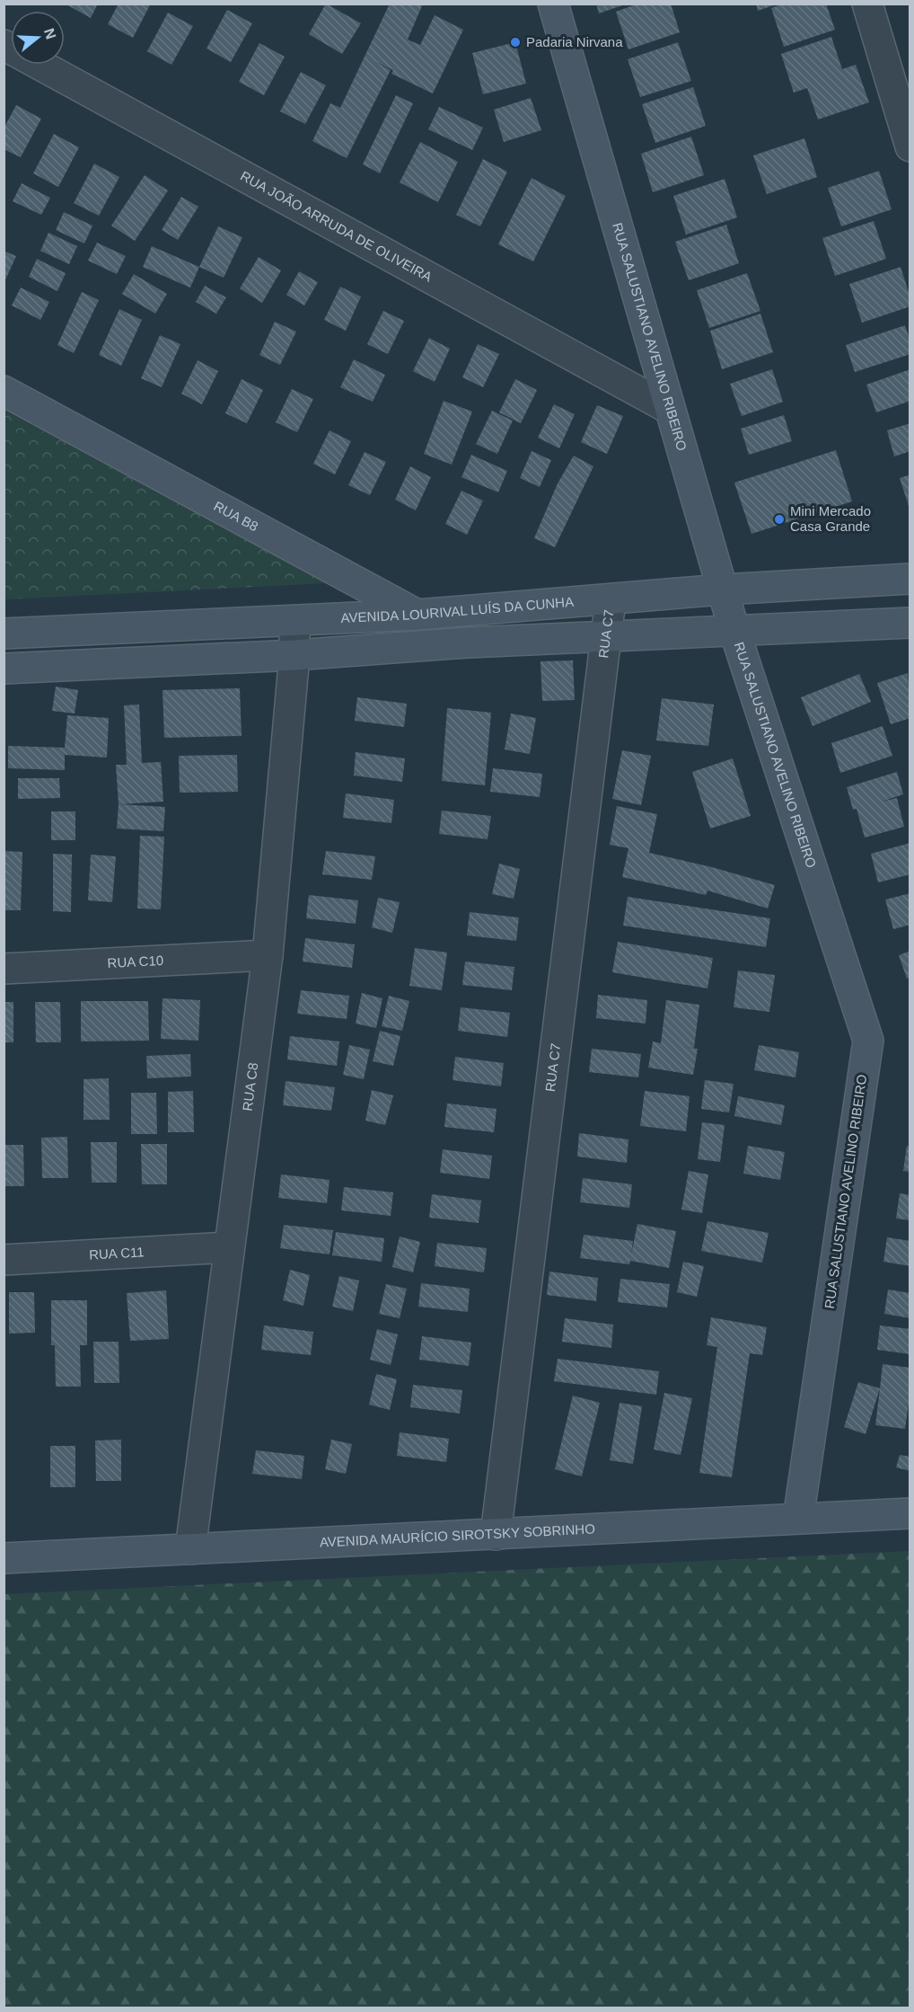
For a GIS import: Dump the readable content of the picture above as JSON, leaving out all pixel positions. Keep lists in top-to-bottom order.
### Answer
{
  "streets": {
    "street": [
      "RUA JOÃO ARRUDA DE OLIVEIRA",
      "RUA SALUSTIANO AVELINO RIBEIRO",
      "RUA B8",
      "AVENIDA LOURIVAL LUÍS DA CUNHA",
      "RUA C7",
      "RUA C10",
      "RUA C8",
      "RUA C11",
      "AVENIDA MAURÍCIO SIROTSKY SOBRINHO"
    ]
  },
  "crossings": [
    ["RUA JOÃO ARRUDA DE OLIVEIRA", "RUA SALUSTIANO AVELINO RIBEIRO"],
    ["RUA SALUSTIANO AVELINO RIBEIRO", "AVENIDA LOURIVAL LUÍS DA CUNHA"],
    ["RUA SALUSTIANO AVELINO RIBEIRO", "AVENIDA MAURÍCIO SIROTSKY SOBRINHO"],
    ["RUA B8", "AVENIDA LOURIVAL LUÍS DA CUNHA"],
    ["AVENIDA LOURIVAL LUÍS DA CUNHA", "RUA C7"],
    ["AVENIDA LOURIVAL LUÍS DA CUNHA", "RUA C8"],
    ["RUA C7", "AVENIDA MAURÍCIO SIROTSKY SOBRINHO"],
    ["RUA C10", "RUA C8"],
    ["RUA C8", "RUA C11"],
    ["RUA C8", "AVENIDA MAURÍCIO SIROTSKY SOBRINHO"]
  ],
  "places": ["Padaria Nirvana", "Mini Mercado Casa Grande"],
  "north": "right"
}
